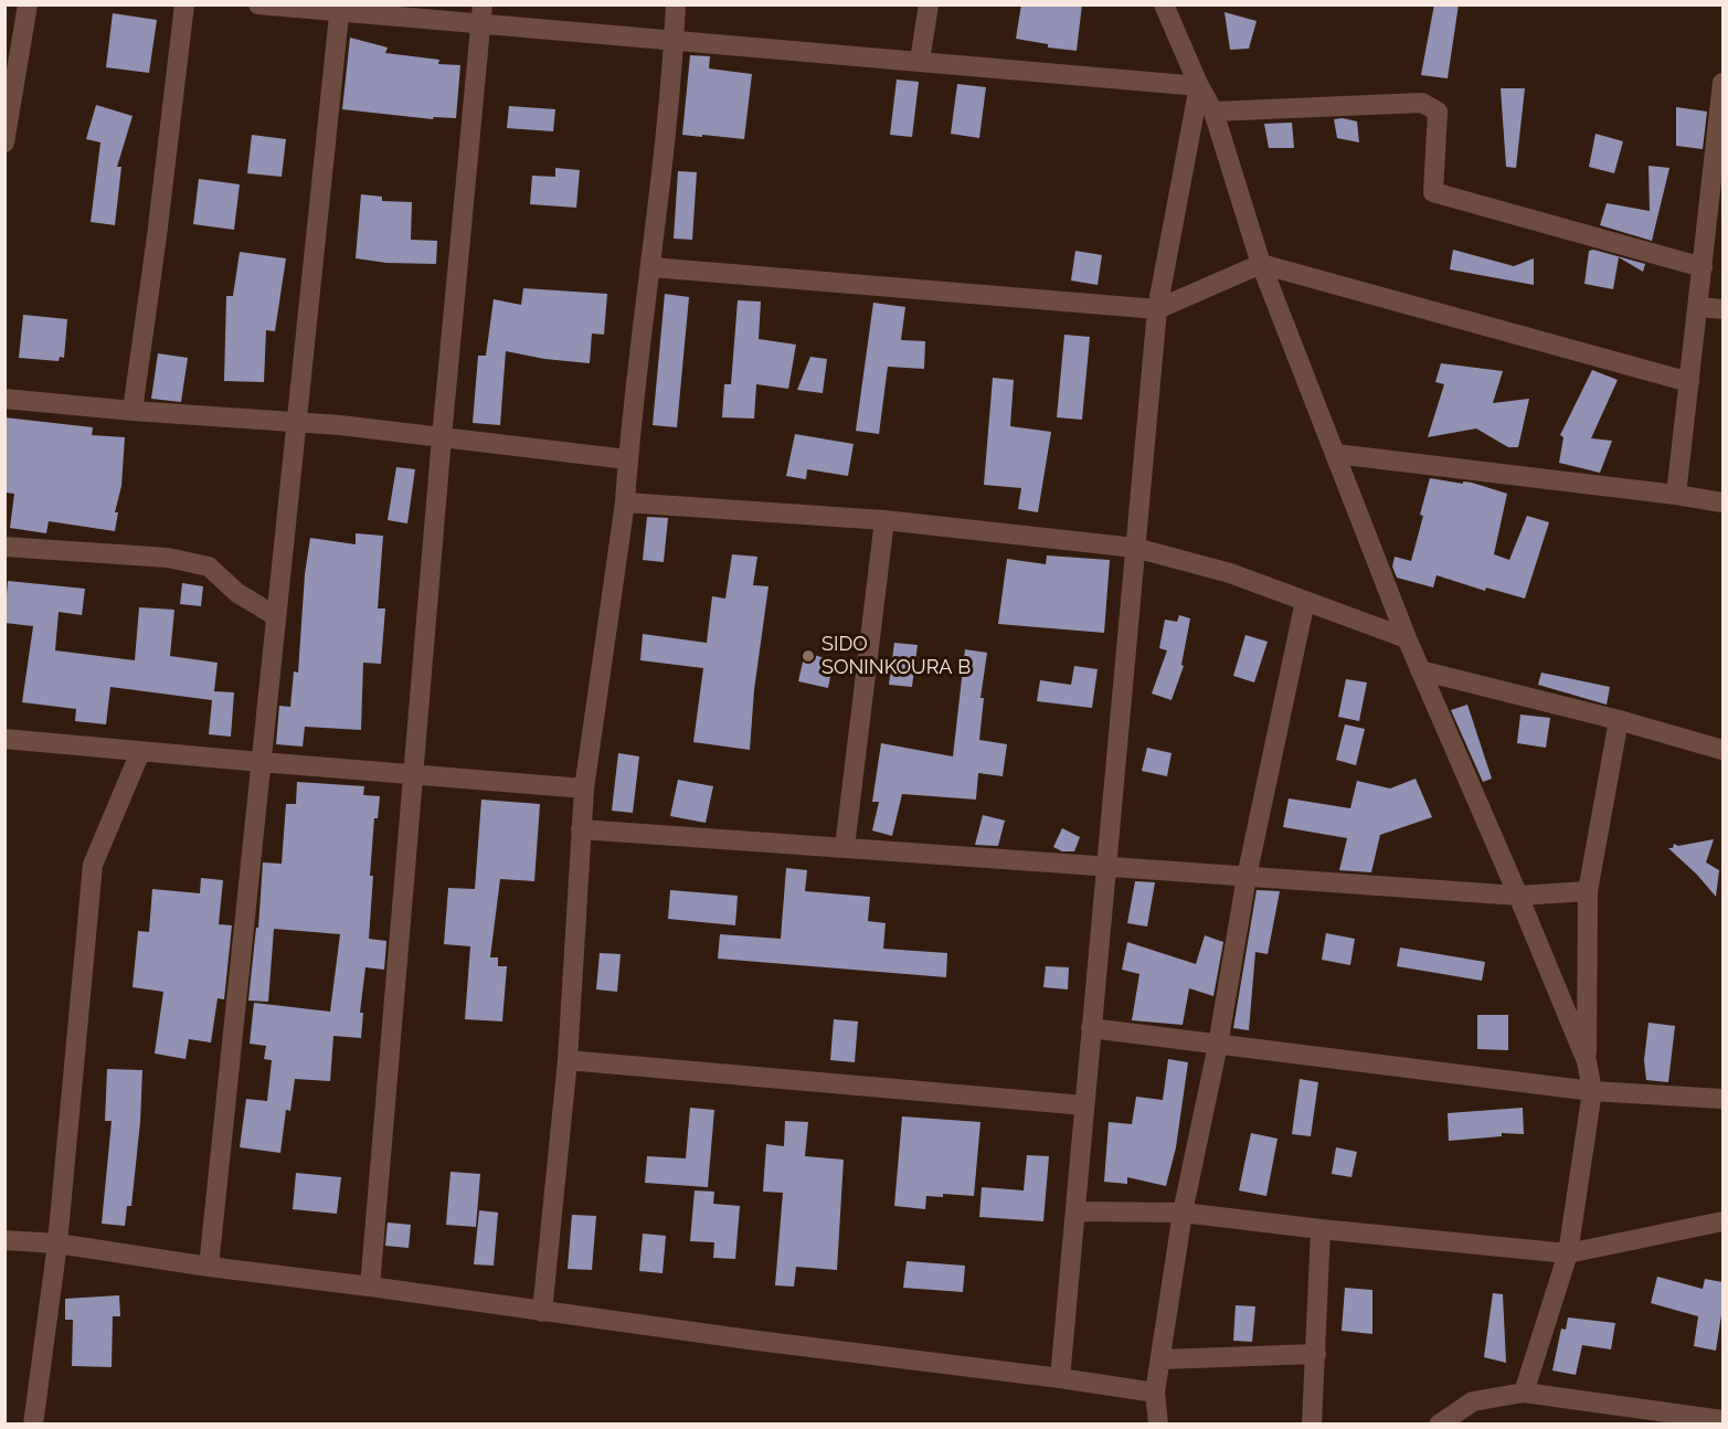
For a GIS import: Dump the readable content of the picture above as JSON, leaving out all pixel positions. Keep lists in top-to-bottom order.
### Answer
{
  "places": ["SIDO SONINKOURA B"]
}
